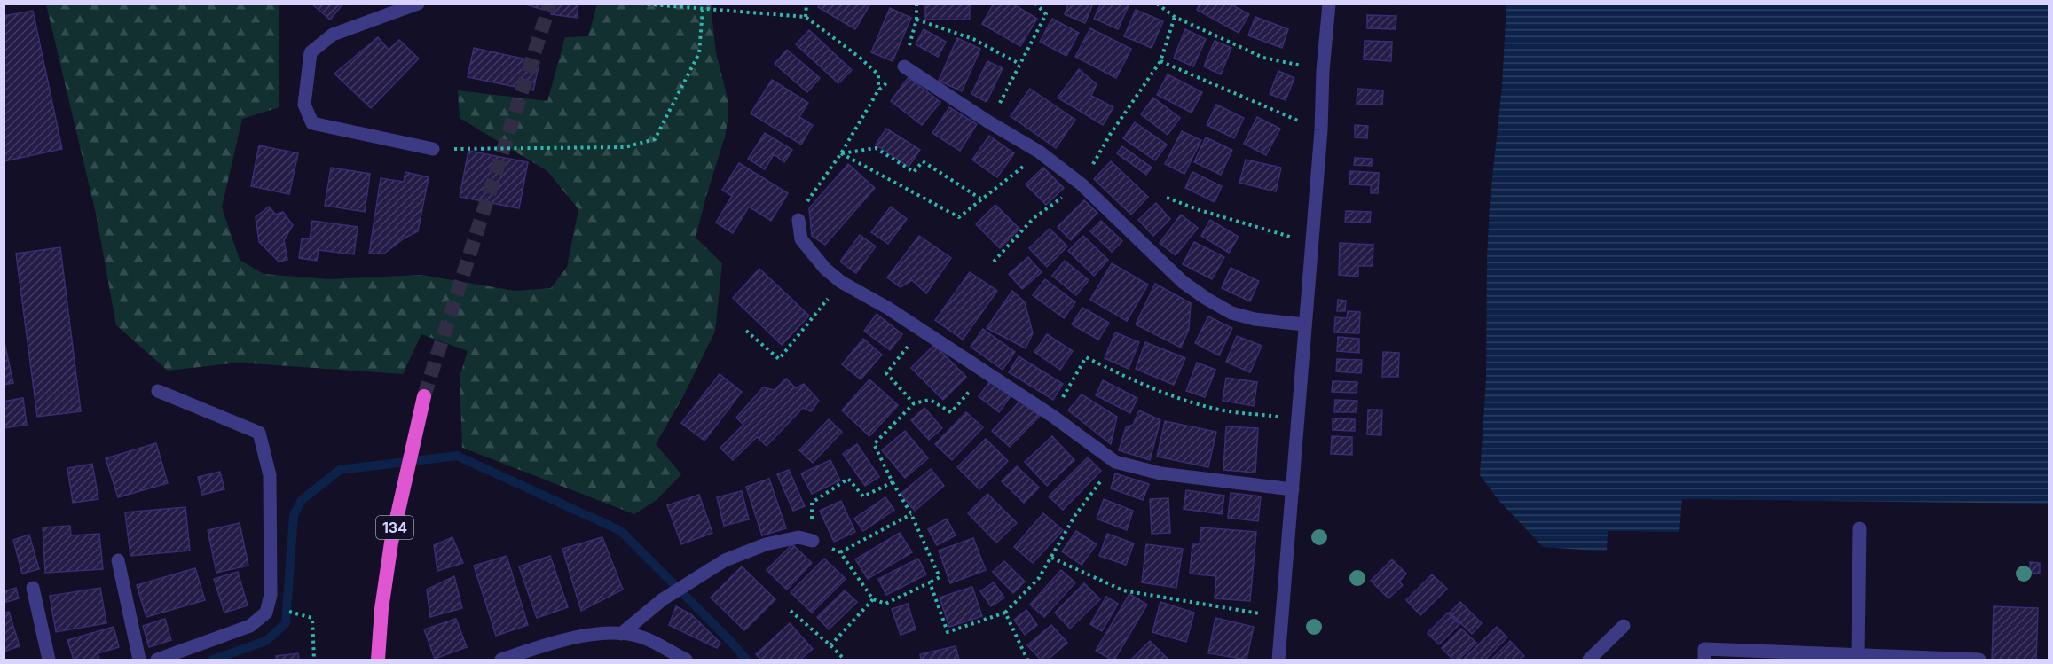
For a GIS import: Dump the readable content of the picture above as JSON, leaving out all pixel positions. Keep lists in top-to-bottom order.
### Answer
{
  "streets": {
    "highway": ["134"]
  }
}
